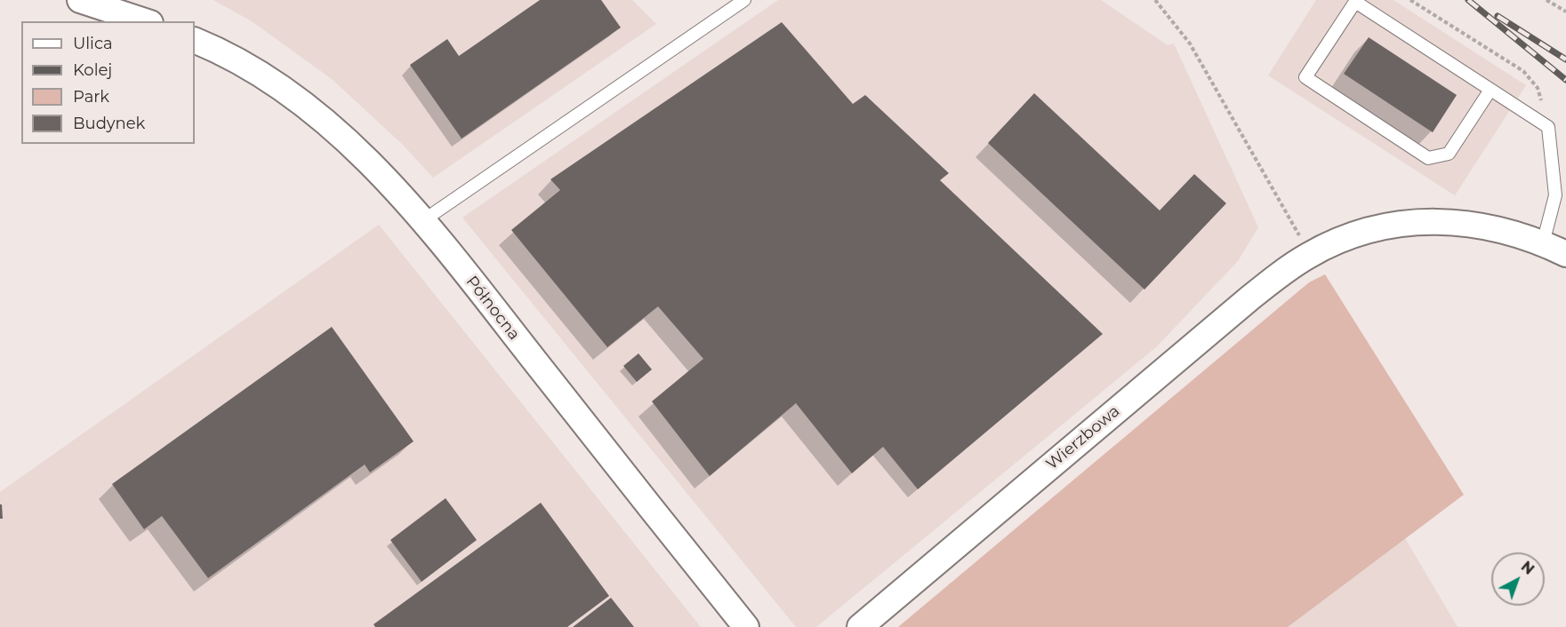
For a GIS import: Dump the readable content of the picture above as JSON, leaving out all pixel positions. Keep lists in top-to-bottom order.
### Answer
{
  "streets": {
    "street": ["Północna", "Wierzbowa"]
  },
  "legend": [
    "Ulica",
    "Kolej",
    "Park",
    "Budynek"
  ],
  "north": "top right"
}
